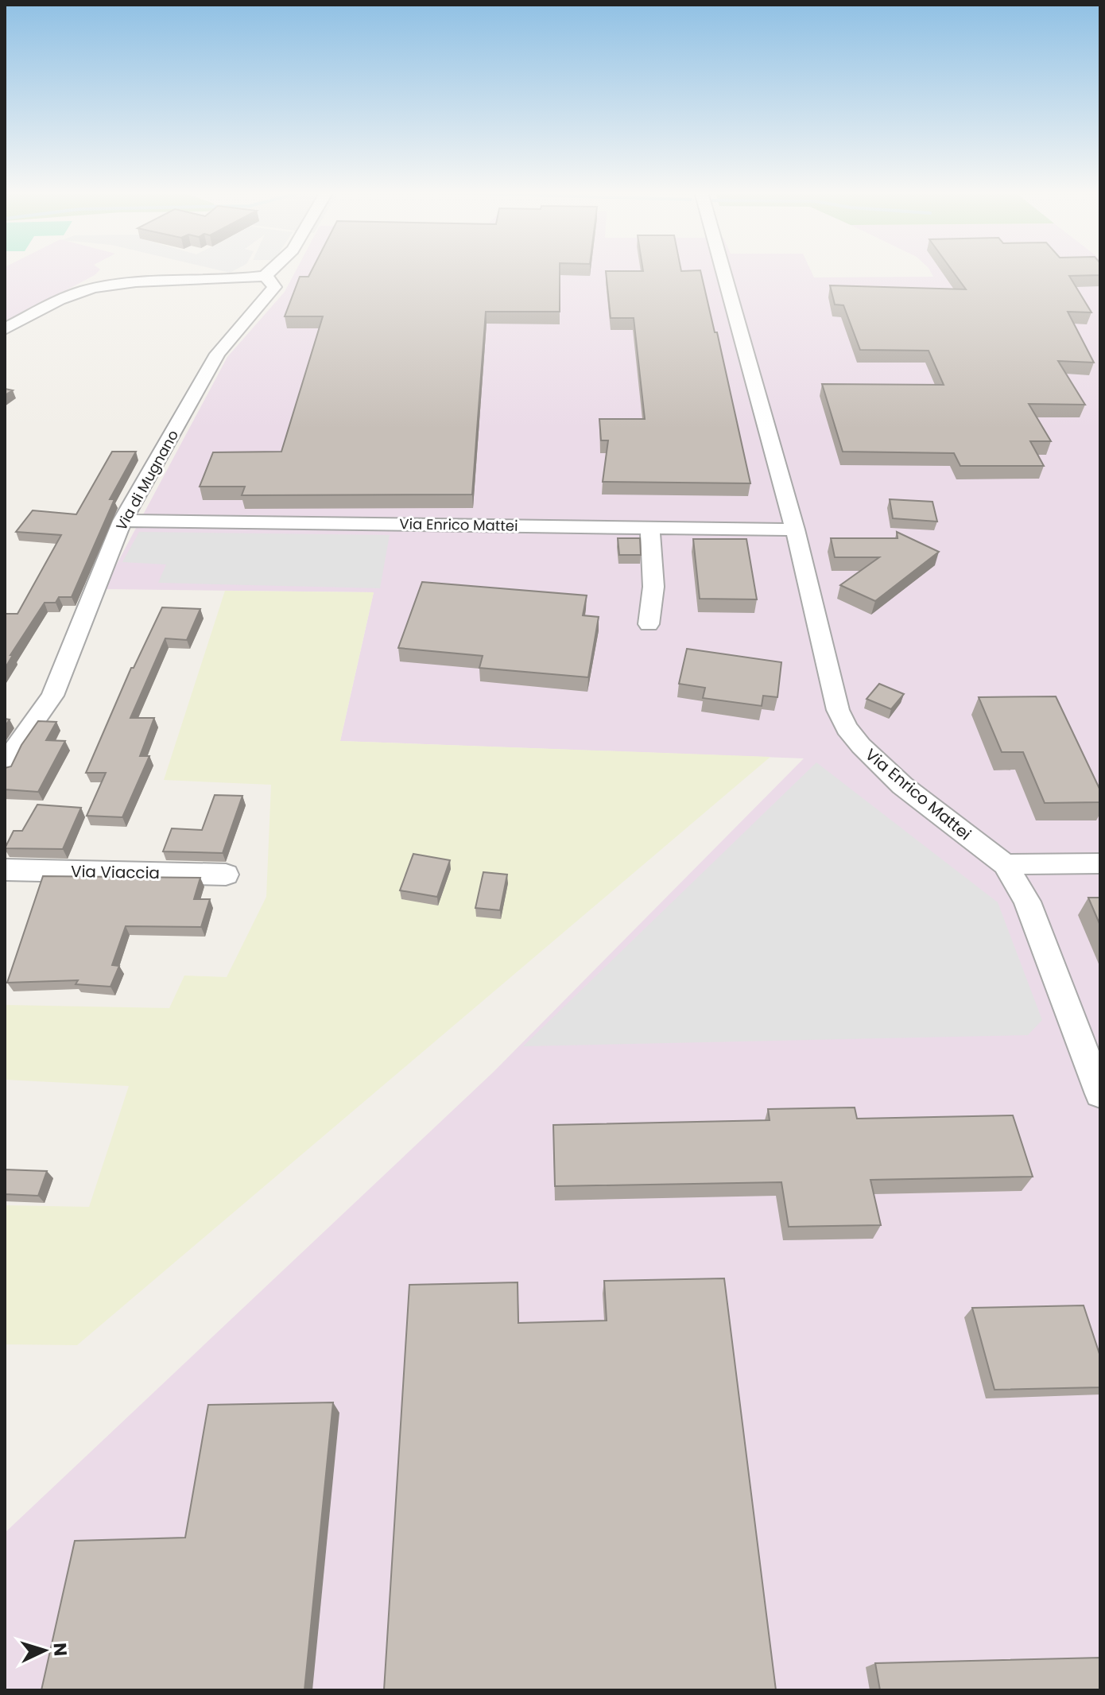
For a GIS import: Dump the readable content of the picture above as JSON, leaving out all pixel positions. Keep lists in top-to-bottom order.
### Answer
{
  "streets": {
    "street": ["Via di Mugnano", "Via Enrico Mattei", "Via Viaccia"]
  },
  "crossings": [
    ["Via di Mugnano", "Via Enrico Mattei"]
  ],
  "north": "right"
}
